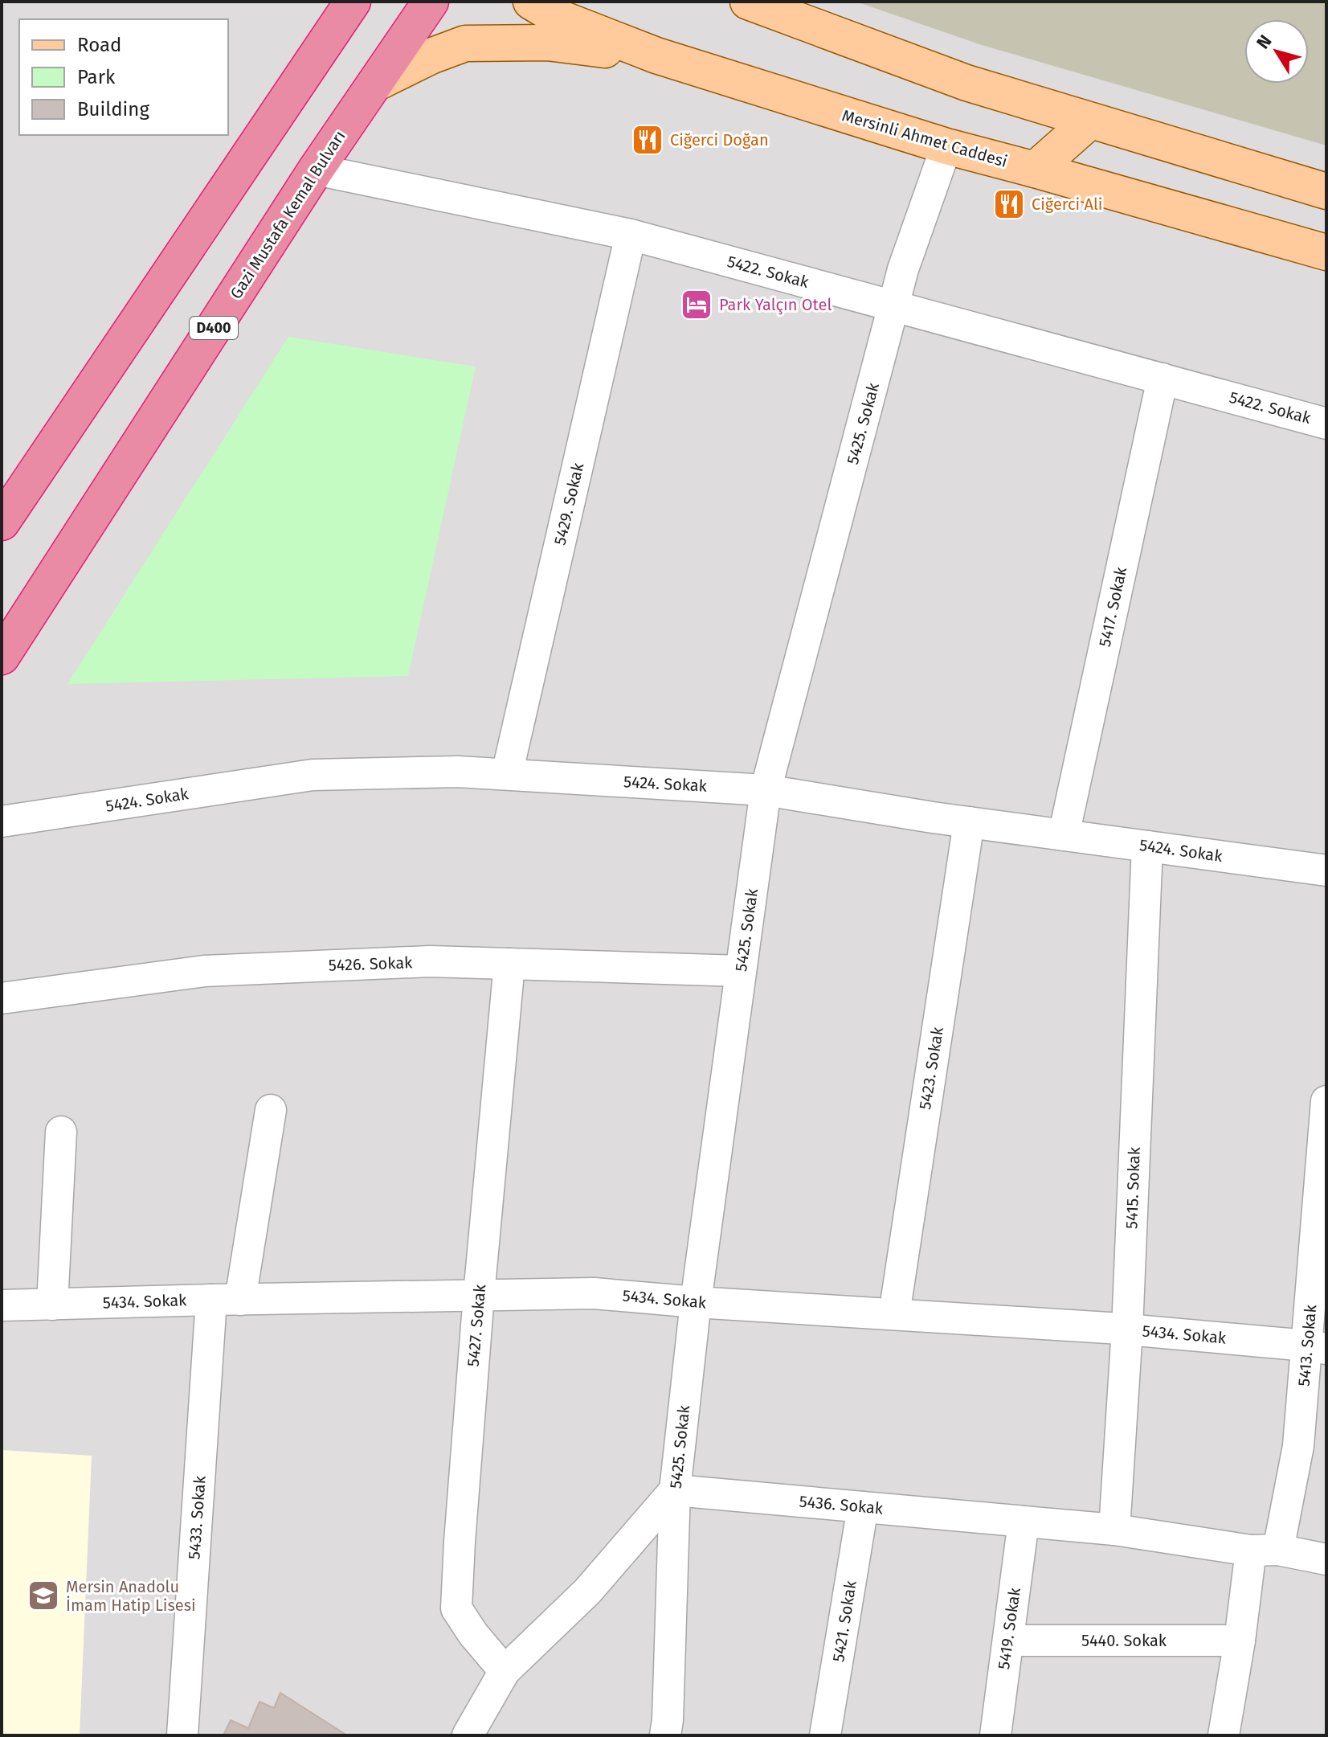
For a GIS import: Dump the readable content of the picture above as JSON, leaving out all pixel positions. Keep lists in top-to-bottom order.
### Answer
{
  "streets": {
    "highway": ["Gazi Mustafa Kemal Bulvarı", "D400"],
    "main road": ["Mersinli Ahmet Caddesi"],
    "street": [
      "5422. Sokak",
      "5425. Sokak",
      "5429. Sokak",
      "5417. Sokak",
      "5424. Sokak",
      "5426. Sokak",
      "5423. Sokak",
      "5415. Sokak",
      "5434. Sokak",
      "5427. Sokak",
      "5413. Sokak",
      "5436. Sokak",
      "5433. Sokak",
      "5421. Sokak",
      "5419. Sokak",
      "5440. Sokak"
    ]
  },
  "crossings": [
    ["Mersinli Ahmet Caddesi", "5425. Sokak"],
    ["Gazi Mustafa Kemal Bulvarı", "5422. Sokak"],
    ["5422. Sokak", "5425. Sokak"],
    ["5422. Sokak", "5429. Sokak"],
    ["5422. Sokak", "5417. Sokak"],
    ["5425. Sokak", "5424. Sokak"],
    ["5425. Sokak", "5426. Sokak"],
    ["5425. Sokak", "5434. Sokak"],
    ["5425. Sokak", "5436. Sokak"],
    ["5429. Sokak", "5424. Sokak"],
    ["5417. Sokak", "5424. Sokak"],
    ["5424. Sokak", "5423. Sokak"],
    ["5424. Sokak", "5415. Sokak"],
    ["5426. Sokak", "5427. Sokak"],
    ["5423. Sokak", "5434. Sokak"],
    ["5415. Sokak", "5434. Sokak"],
    ["5415. Sokak", "5436. Sokak"],
    ["5434. Sokak", "5427. Sokak"],
    ["5434. Sokak", "5413. Sokak"],
    ["5434. Sokak", "5433. Sokak"],
    ["5413. Sokak", "5436. Sokak"],
    ["5413. Sokak", "5440. Sokak"],
    ["5436. Sokak", "5421. Sokak"],
    ["5436. Sokak", "5419. Sokak"],
    ["5419. Sokak", "5440. Sokak"]
  ],
  "places": {
    "restaurant": ["Ciğerci Doğan", "Ciğerci Ali"],
    "hotel": ["Park Yalçın Otel"],
    "school or university": ["Mersin Anadolu İmam Hatip Lisesi"]
  },
  "legend": ["Road", "Park", "Building"],
  "north": "top left"
}
